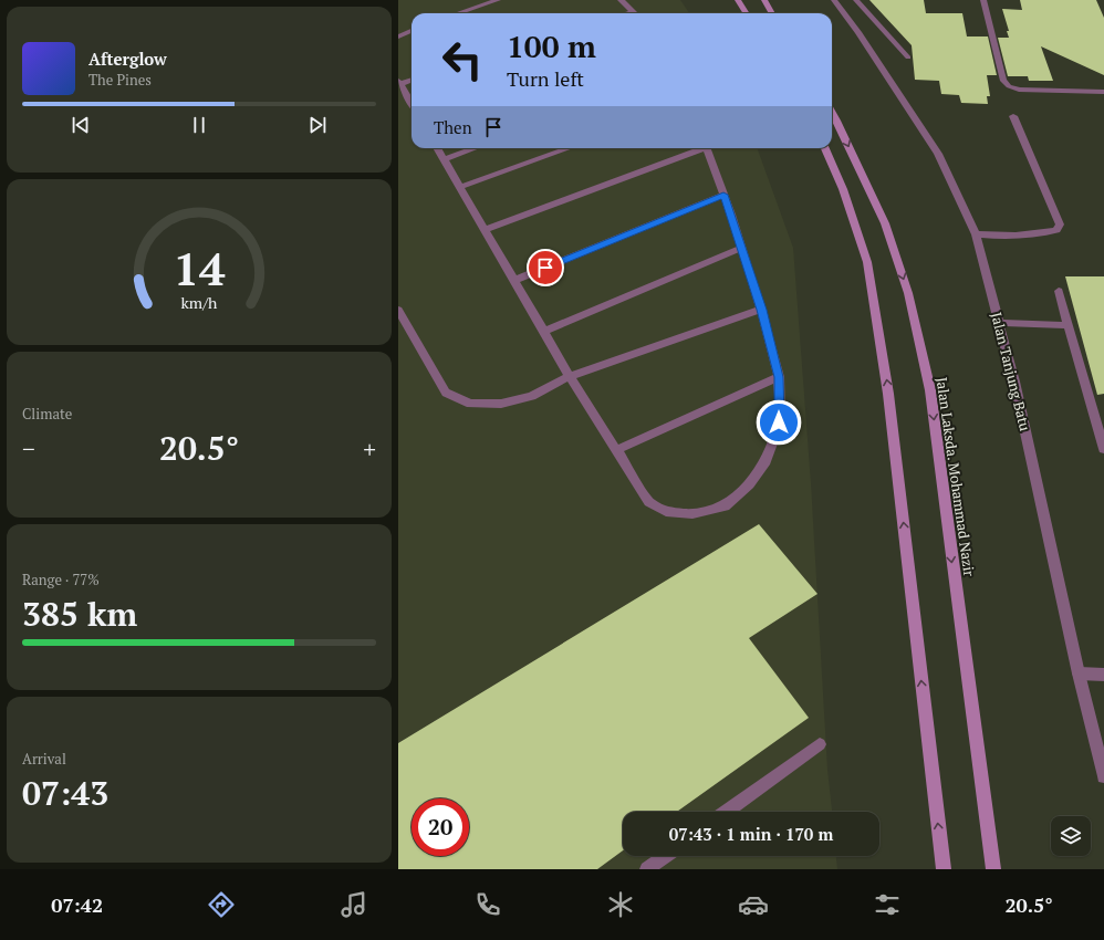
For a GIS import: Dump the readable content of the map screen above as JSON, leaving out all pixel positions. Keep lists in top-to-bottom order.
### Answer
{
  "streets": {
    "main road": ["Jalan Laksda. Mohammad Nazir"],
    "street": ["Jalan Tanjung Batu"]
  },
  "page": {
    "turn": ["100 m", "Turn left"],
    "song": ["Afterglow", "The Pines"],
    "then": "Then",
    "tile": [
      "Climate",
      ["Range · 77%", "385 km"],
      ["Arrival", "07:43"]
    ],
    "heat": ["−", "20.5°", "+"],
    "limit": "20",
    "trip": "07:43 · 1 min · 170 m",
    "tabs": ["07:42", "20.5°"],
    "gauge": ["14", "km/h"]
  }
}
